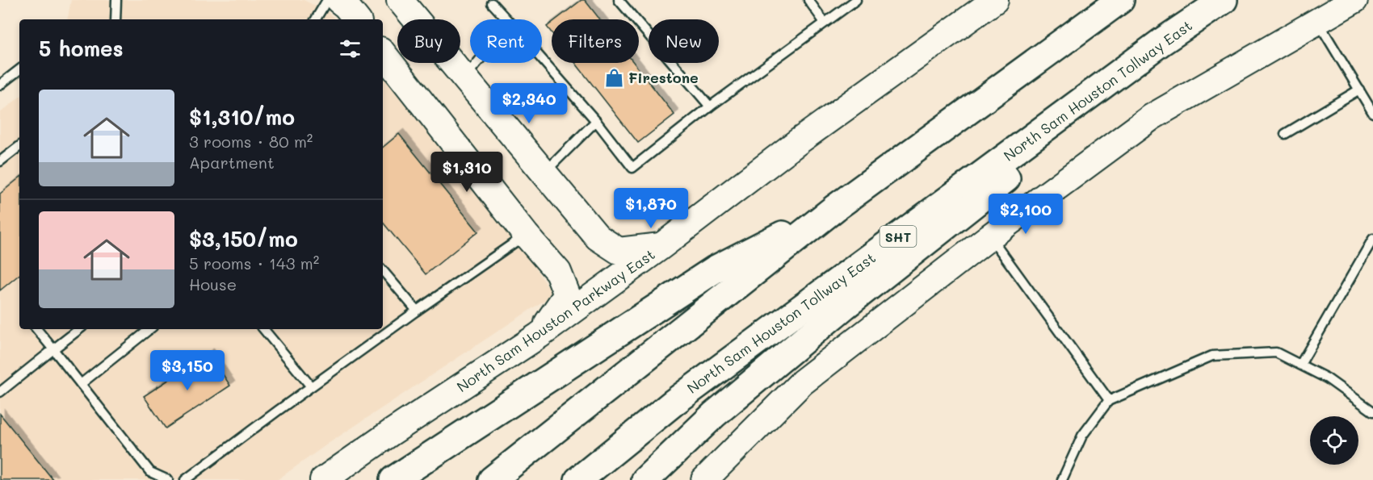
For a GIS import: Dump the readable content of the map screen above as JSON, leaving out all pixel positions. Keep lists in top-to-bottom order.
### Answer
{
  "streets": {
    "highway": ["North Sam Houston Tollway East", "SHT"],
    "main road": ["North Sam Houston Parkway East"]
  },
  "places": {
    "shop": ["Firestone"]
  },
  "page": {
    "chip": [
      "Buy",
      "Rent",
      "Filters",
      "New"
    ],
    "heading": "5 homes",
    "list": [
      {
        "name": "$1,310/mo",
        "note": "3 rooms · 80 m² · Apartment"
      },
      {
        "name": "$3,150/mo",
        "note": "5 rooms · 143 m² · House"
      }
    ],
    "price": [
      "$2,340",
      "$1,310",
      "$1,870",
      "$2,100",
      "$3,150"
    ]
  }
}
